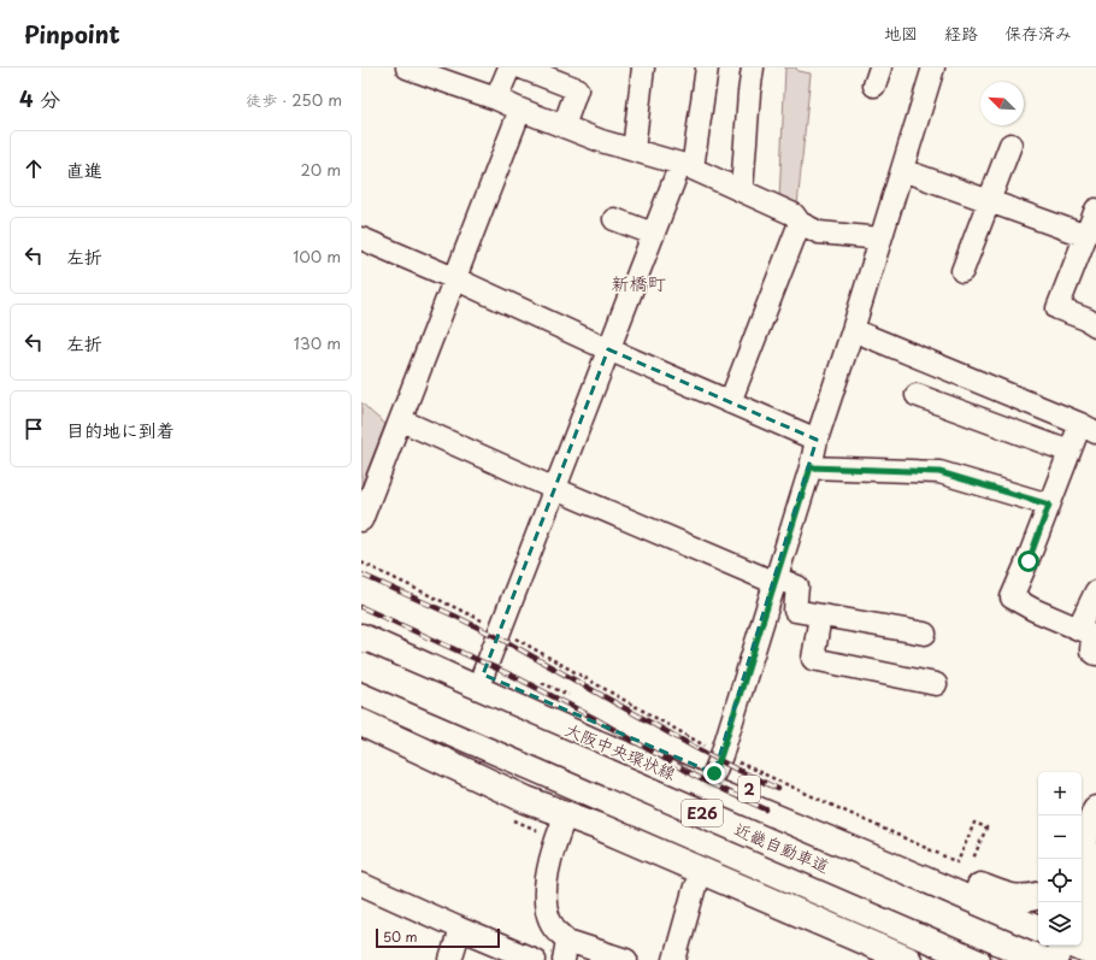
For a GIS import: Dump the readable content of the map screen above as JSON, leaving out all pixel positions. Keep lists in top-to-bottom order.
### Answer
{
  "streets": {
    "main road": [
      "大阪中央環状線",
      "2",
      "E26",
      "近畿自動車道"
    ]
  },
  "crossings": [
    ["大阪中央環状線", "2"],
    ["大阪中央環状線", "近畿自動車道"]
  ],
  "districts": ["新橋町"],
  "scale_bar": "50 m",
  "north": "top left",
  "page": {
    "header": "Pinpoint",
    "nav": ["地図", "経路", "保存済み"],
    "heading": ["4 分", "徒歩 · 250 m"],
    "list": [
      ["直進", "20 m"],
      ["左折", "100 m"],
      ["左折", "130 m"],
      "目的地に到着"
    ],
    "map_buttons": ["+", "−"],
    "scale": "50 m"
  }
}
